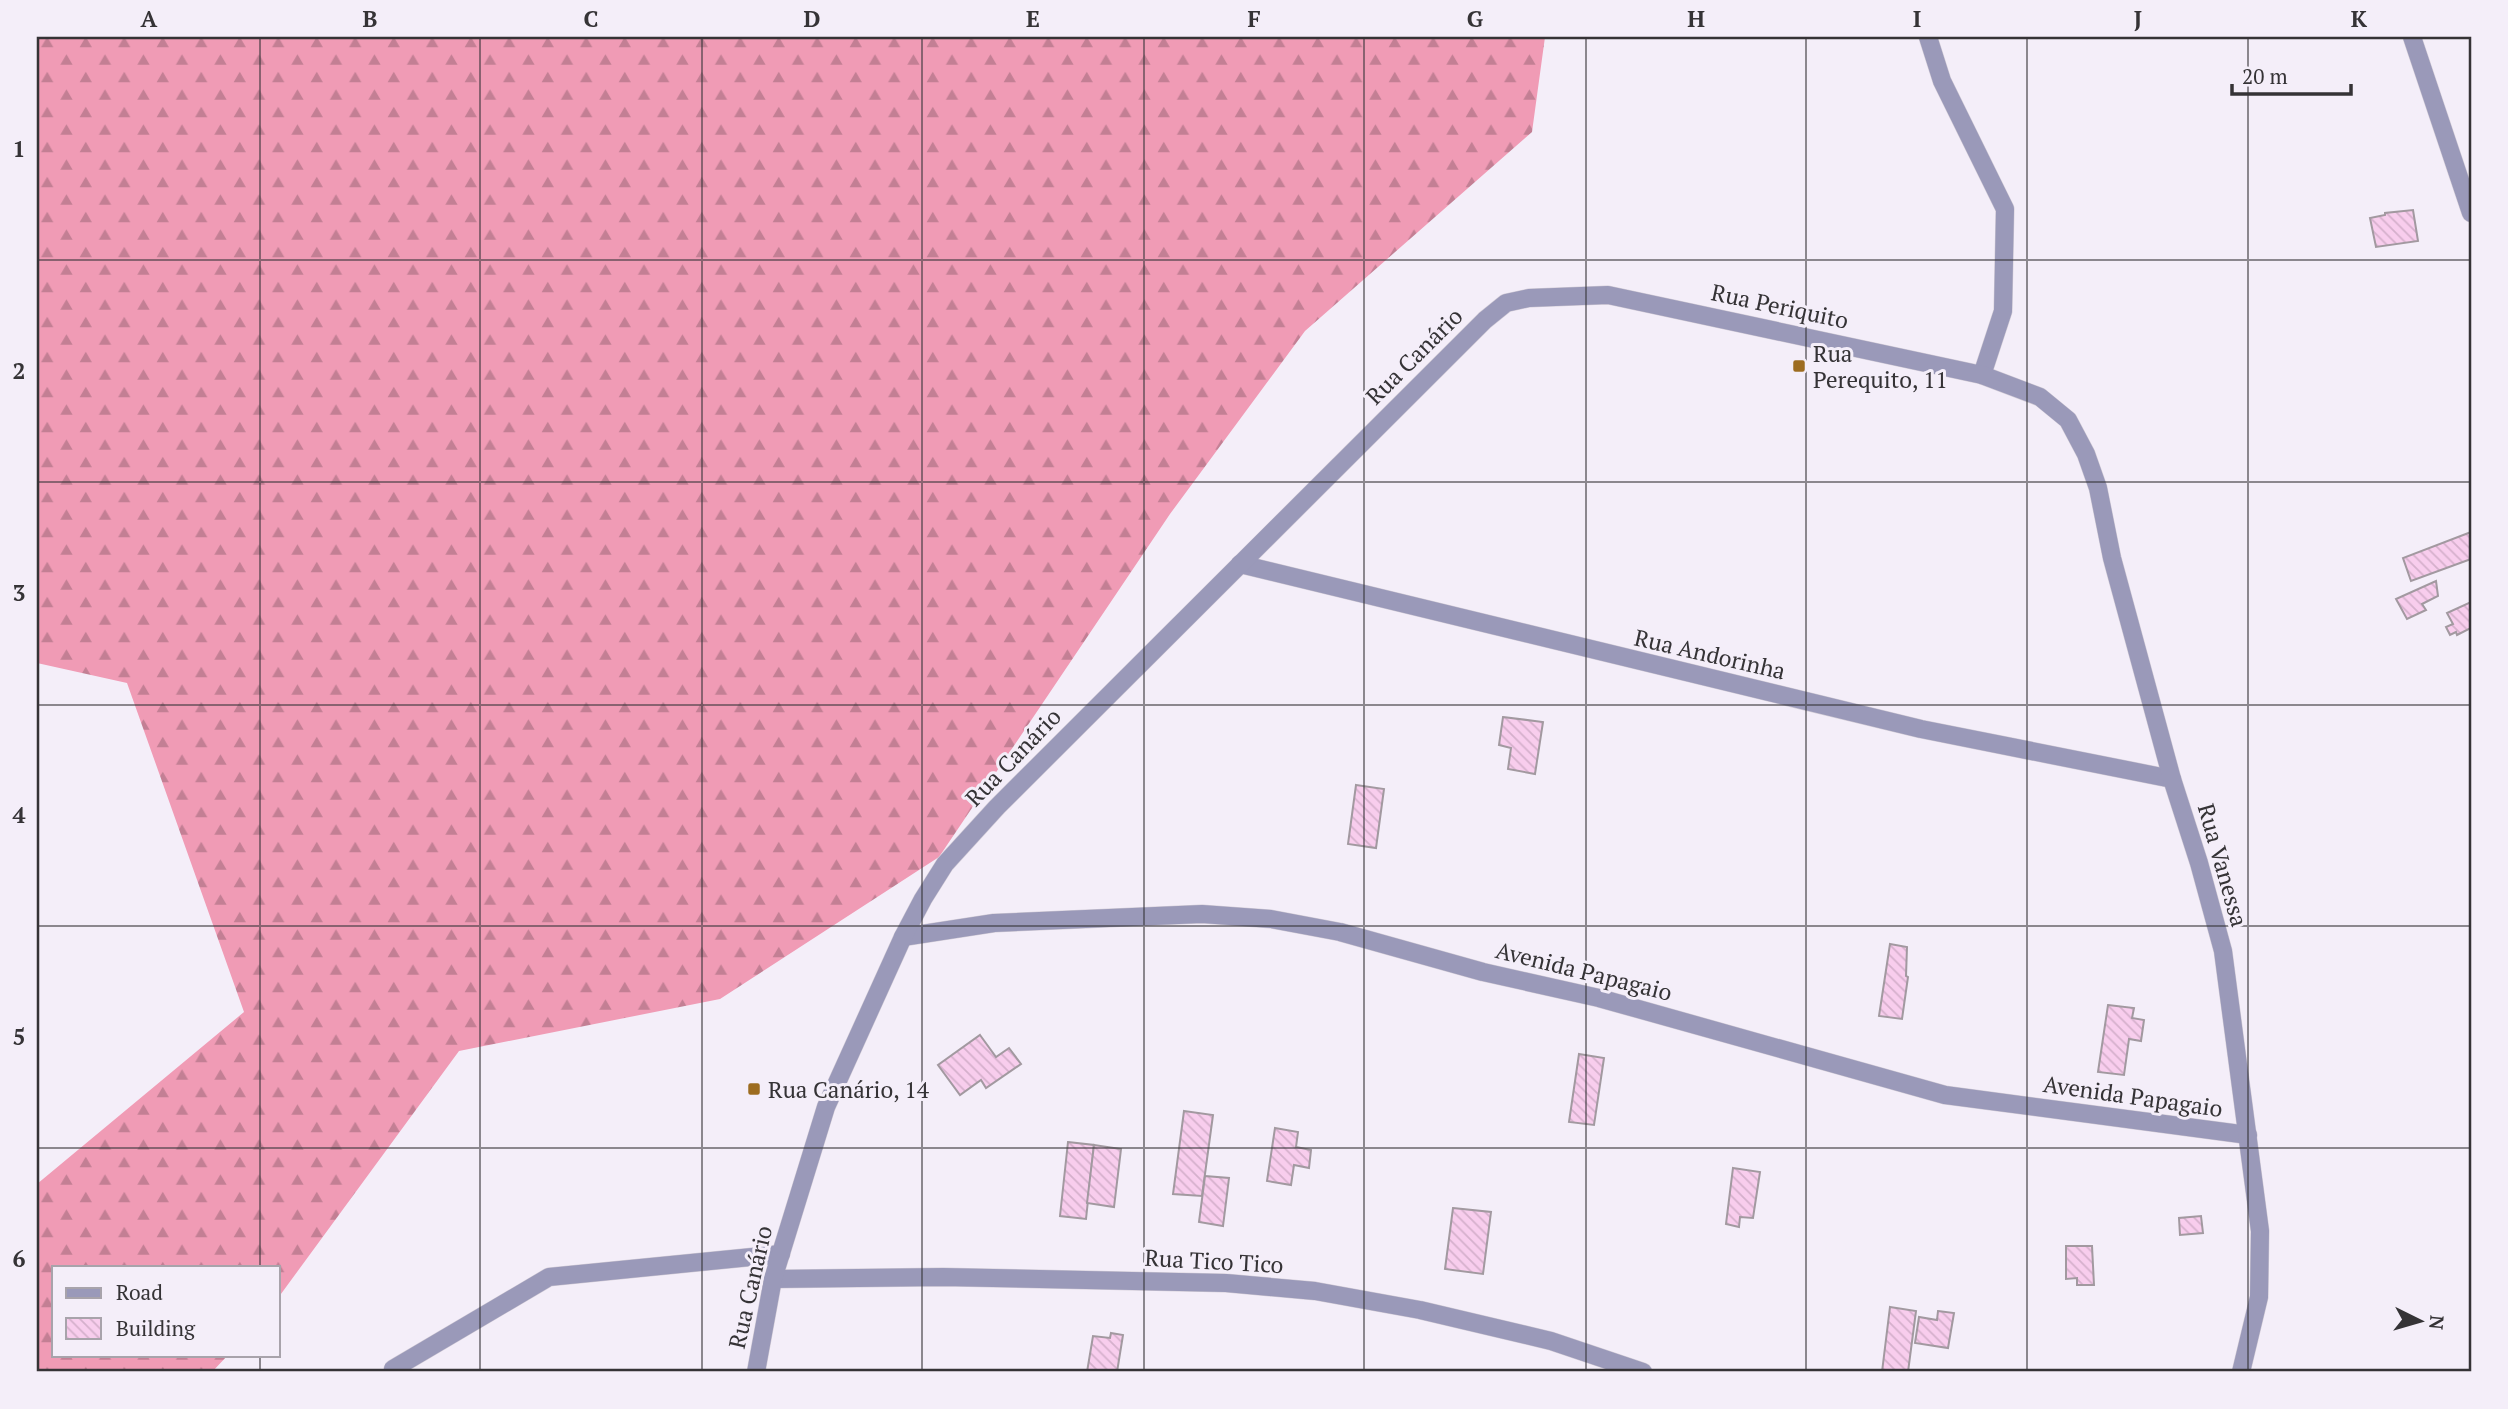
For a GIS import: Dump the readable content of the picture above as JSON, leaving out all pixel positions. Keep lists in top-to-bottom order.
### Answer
{
  "streets": {
    "street": [
      "Rua Periquito",
      "Rua Canário",
      "Rua Andorinha",
      "Rua Vanessa",
      "Avenida Papagaio",
      "Rua Tico Tico"
    ]
  },
  "crossings": [
    ["Rua Periquito", "Rua Canário"],
    ["Rua Periquito", "Rua Vanessa"],
    ["Rua Canário", "Rua Andorinha"],
    ["Rua Canário", "Avenida Papagaio"],
    ["Rua Canário", "Rua Tico Tico"],
    ["Rua Andorinha", "Rua Vanessa"],
    ["Rua Vanessa", "Avenida Papagaio"]
  ],
  "places": {
    "transit": ["Rua Perequito, 11", "Rua Canário, 14"]
  },
  "legend": ["Road", "Building"],
  "scale_bar": "20 m",
  "north": "right",
  "grid": {
    "columns": [
      "A",
      "B",
      "C",
      "D",
      "E",
      "F",
      "G",
      "H",
      "I",
      "J",
      "K"
    ],
    "rows": [
      "1",
      "2",
      "3",
      "4",
      "5",
      "6"
    ]
  }
}
